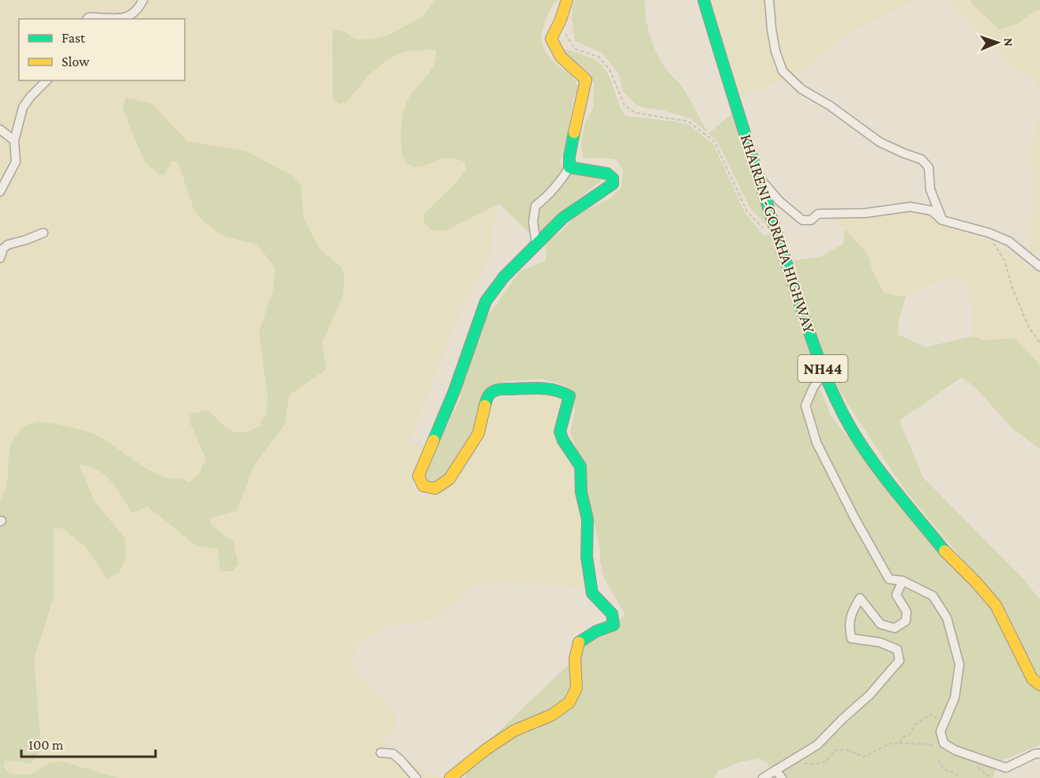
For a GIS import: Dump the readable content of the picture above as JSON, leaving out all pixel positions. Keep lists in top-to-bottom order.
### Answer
{
  "streets": {
    "street": ["KHAIRENI-GORKHA HIGHWAY", "NH44"]
  },
  "legend": ["Fast", "Slow"],
  "scale_bar": "100 m",
  "north": "right"
}
